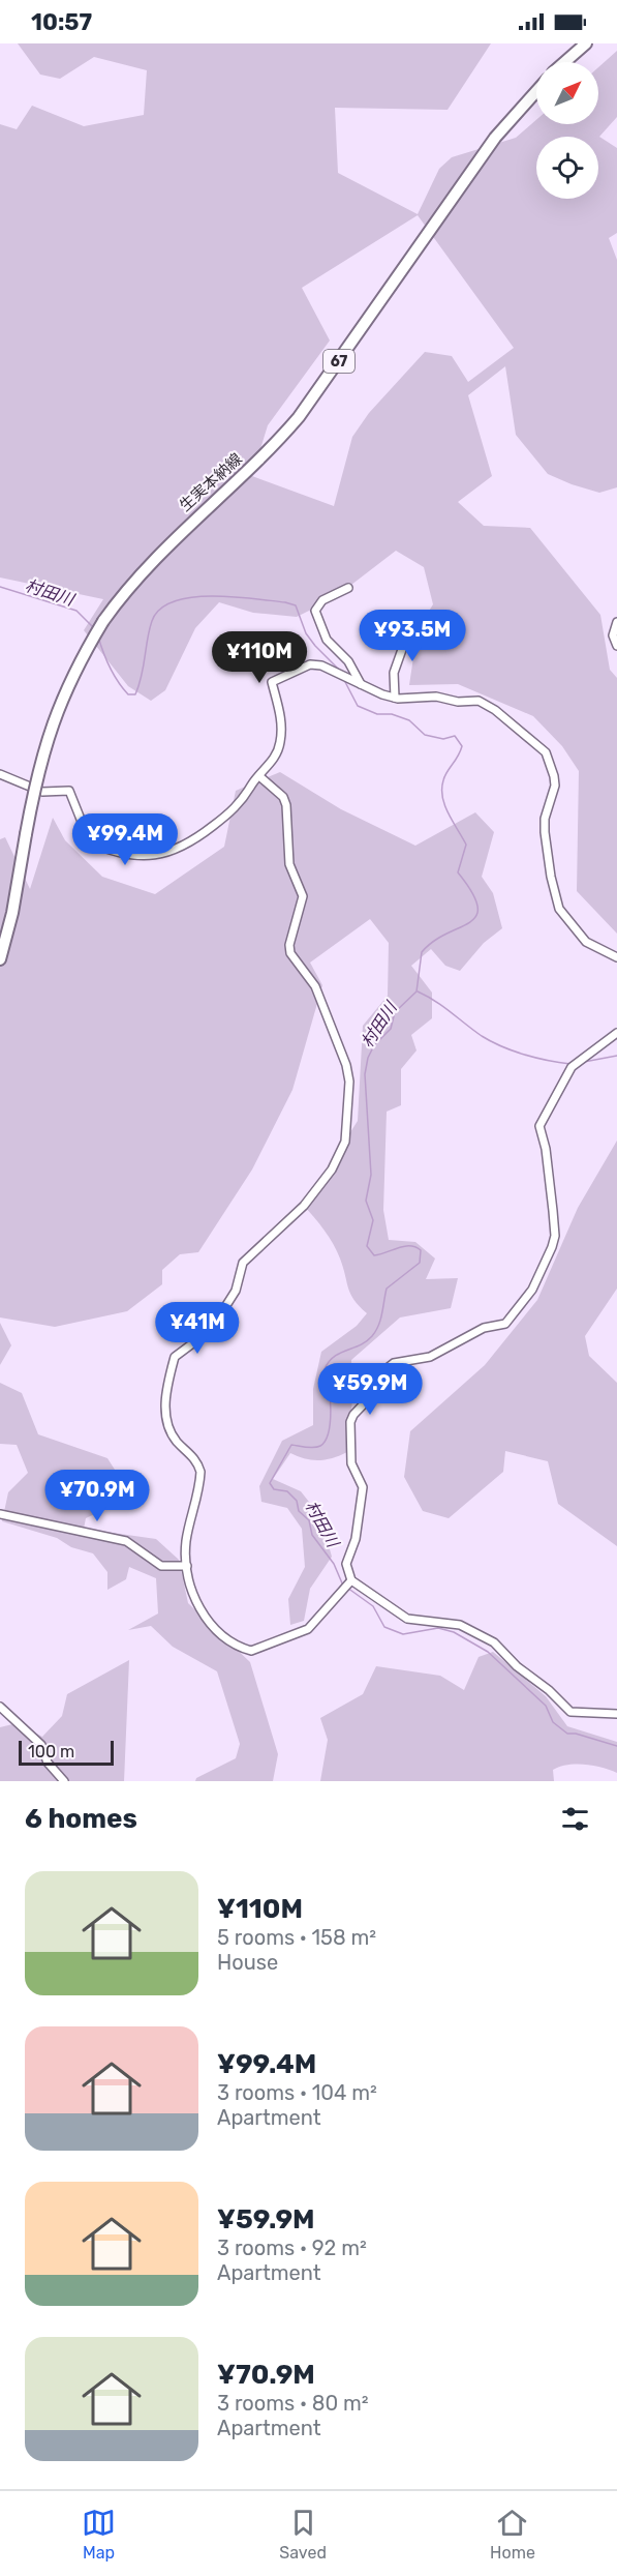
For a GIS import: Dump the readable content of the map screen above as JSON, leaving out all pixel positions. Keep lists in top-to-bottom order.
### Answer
{
  "streets": {
    "main road": ["67", "生実本納線"]
  },
  "water": ["村田川"],
  "scale_bar": "100 m",
  "north": "top right",
  "page": {
    "status": "10:57",
    "price": [
      "¥93.5M",
      "¥110M",
      "¥99.4M",
      "¥41M",
      "¥59.9M",
      "¥70.9M"
    ],
    "scale": "100 m",
    "heading": "6 homes",
    "list": [
      {
        "name": "¥110M",
        "note": "5 rooms · 158 m² · House"
      },
      {
        "name": "¥99.4M",
        "note": "3 rooms · 104 m² · Apartment"
      },
      {
        "name": "¥59.9M",
        "note": "3 rooms · 92 m² · Apartment"
      },
      {
        "name": "¥70.9M",
        "note": "3 rooms · 80 m² · Apartment"
      }
    ],
    "tabs": ["Map", "Saved", "Home"]
  }
}
